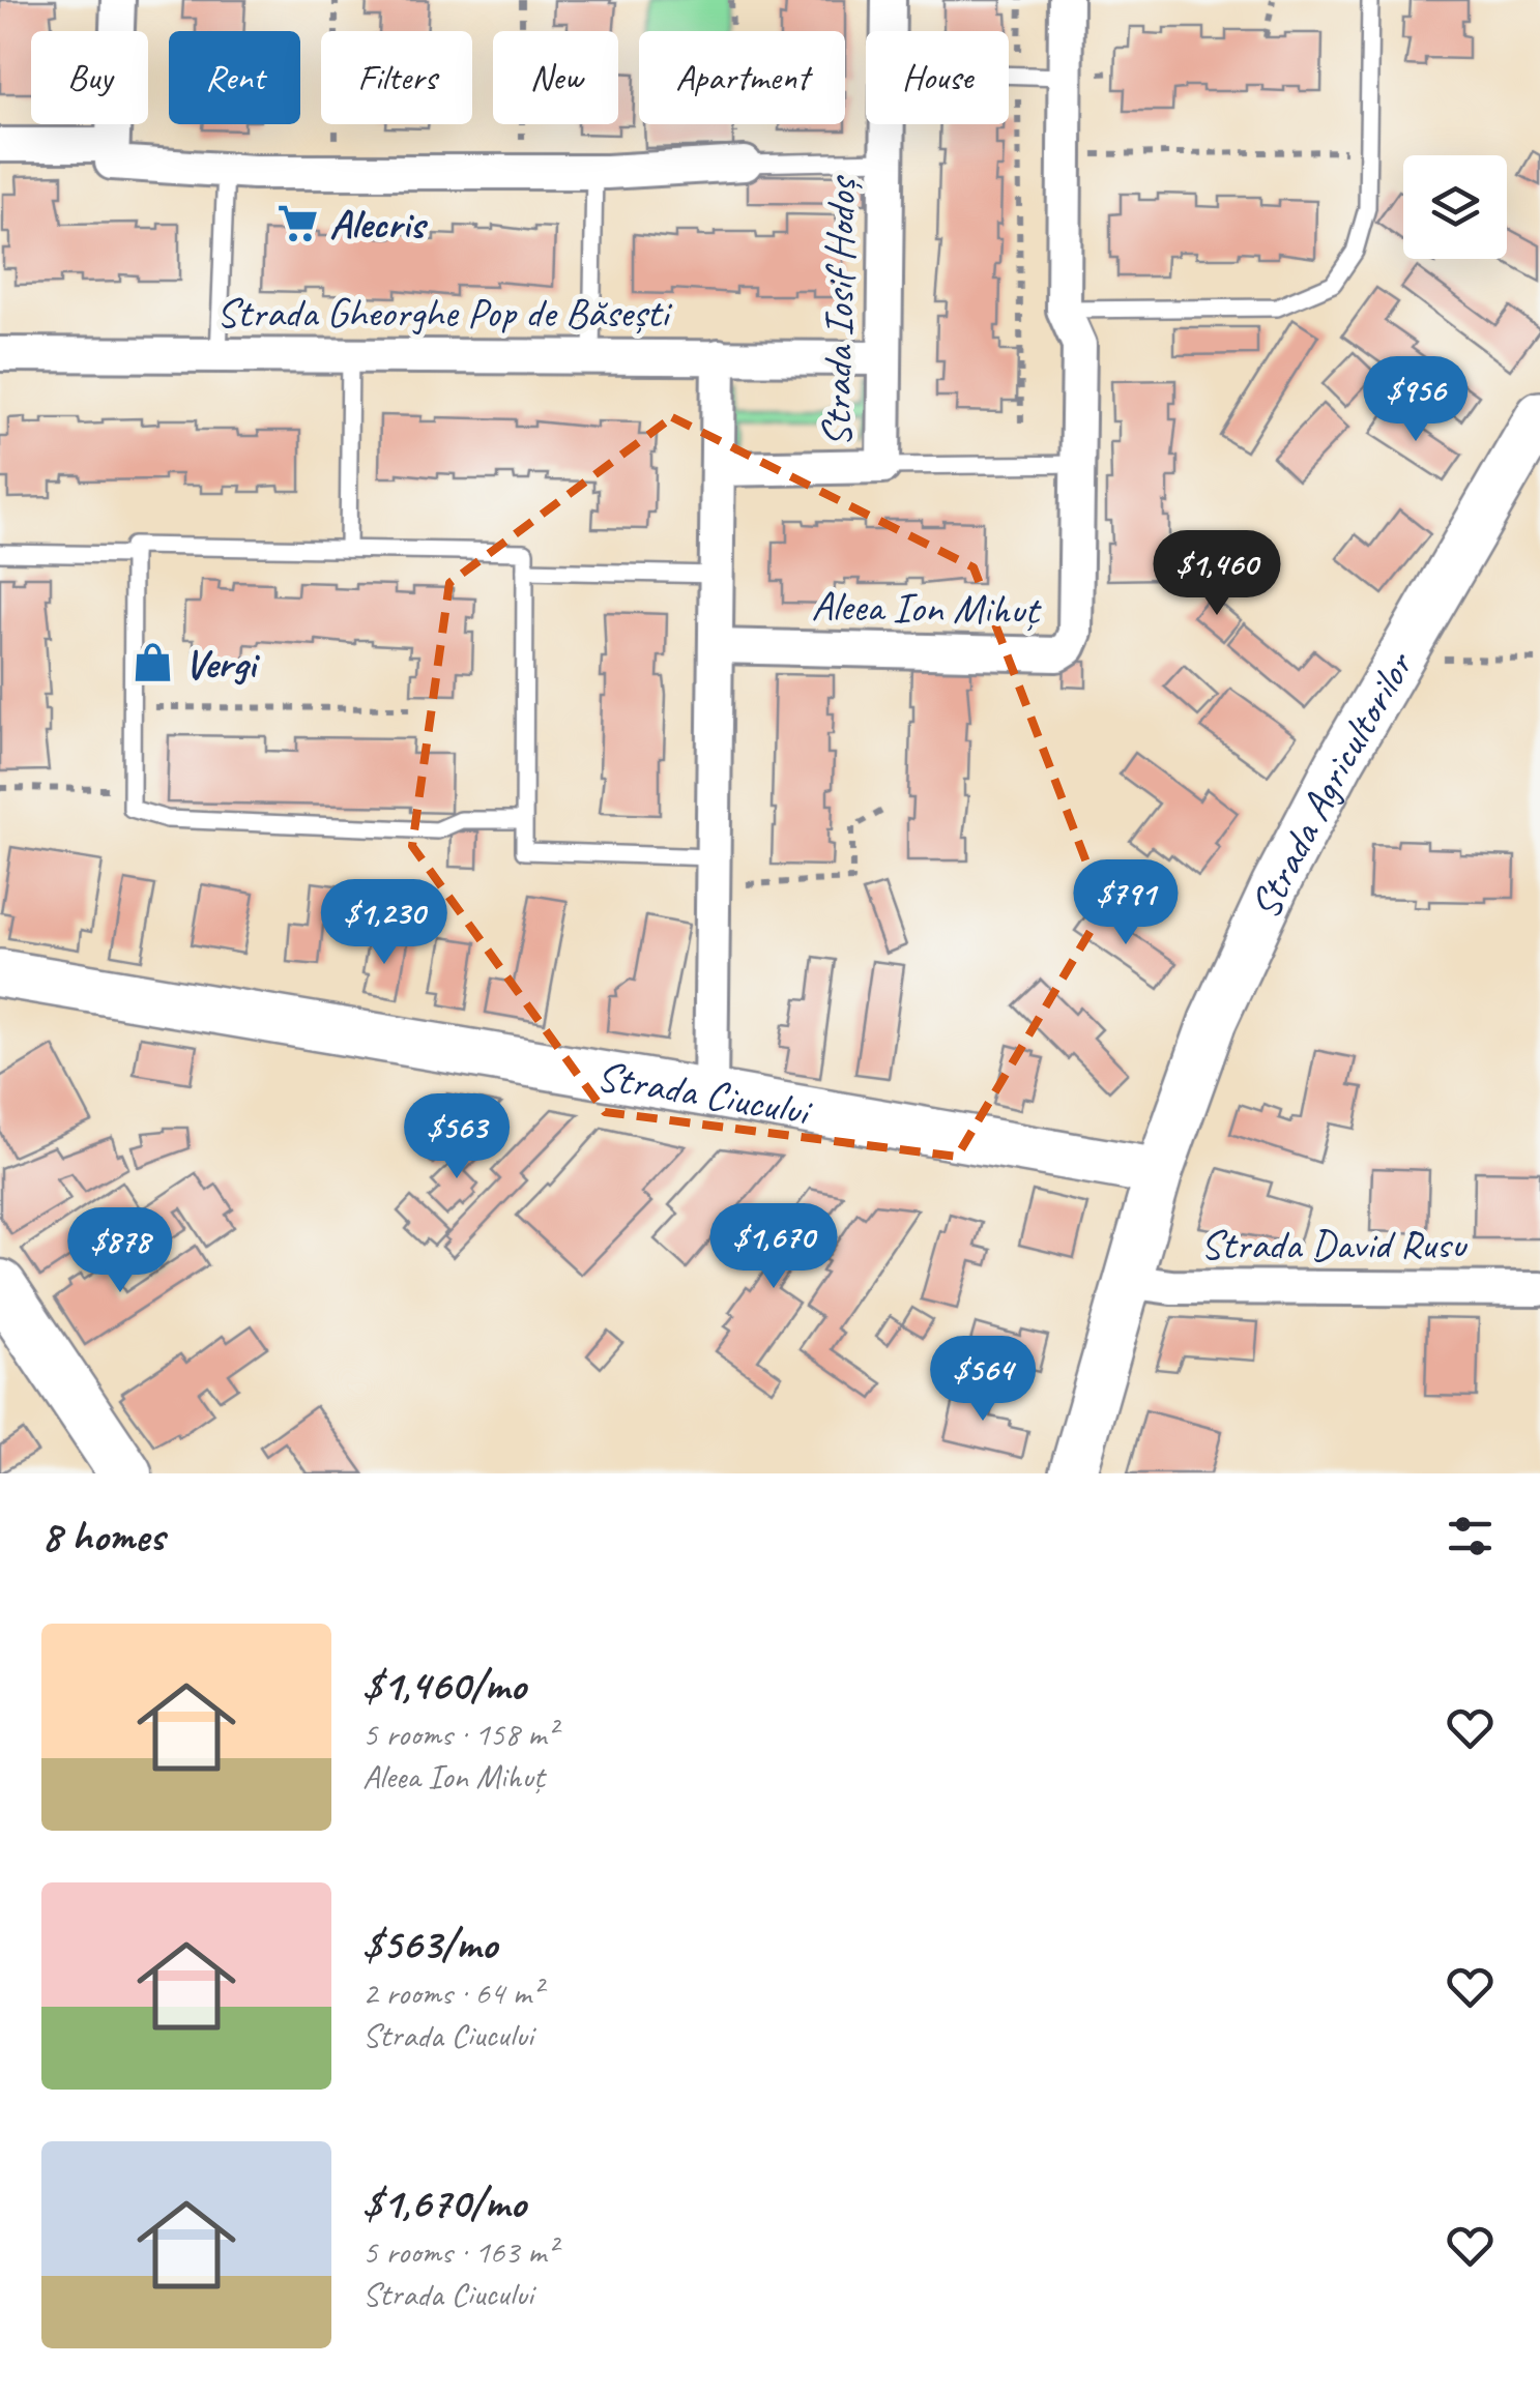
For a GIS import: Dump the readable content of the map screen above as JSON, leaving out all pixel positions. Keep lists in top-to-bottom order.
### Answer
{
  "streets": {
    "street": [
      "Strada Gheorghe Pop de Băsești",
      "Strada Iosif Hodoș",
      "Aleea Ion Mihuț",
      "Strada Agricultorilor",
      "Strada Ciucului",
      "Strada David Rusu"
    ]
  },
  "crossings": [
    ["Strada Gheorghe Pop de Băsești", "Strada Iosif Hodoș"],
    ["Strada Agricultorilor", "Strada Ciucului"],
    ["Strada Agricultorilor", "Strada David Rusu"]
  ],
  "places": {
    "supermarket": ["Alecris"],
    "shop": ["Vergi"]
  },
  "page": {
    "chip": [
      "Buy",
      "Rent",
      "Filters",
      "New",
      "Apartment",
      "House"
    ],
    "price": [
      "$956",
      "$1,460",
      "$791",
      "$1,230",
      "$563",
      "$1,670",
      "$878",
      "$564"
    ],
    "heading": "8 homes",
    "list": [
      {
        "name": "$1,460/mo",
        "note": "5 rooms · 158 m² · Aleea Ion Mihuț"
      },
      {
        "name": "$563/mo",
        "note": "2 rooms · 64 m² · Strada Ciucului"
      },
      {
        "name": "$1,670/mo",
        "note": "5 rooms · 163 m² · Strada Ciucului"
      }
    ]
  }
}
